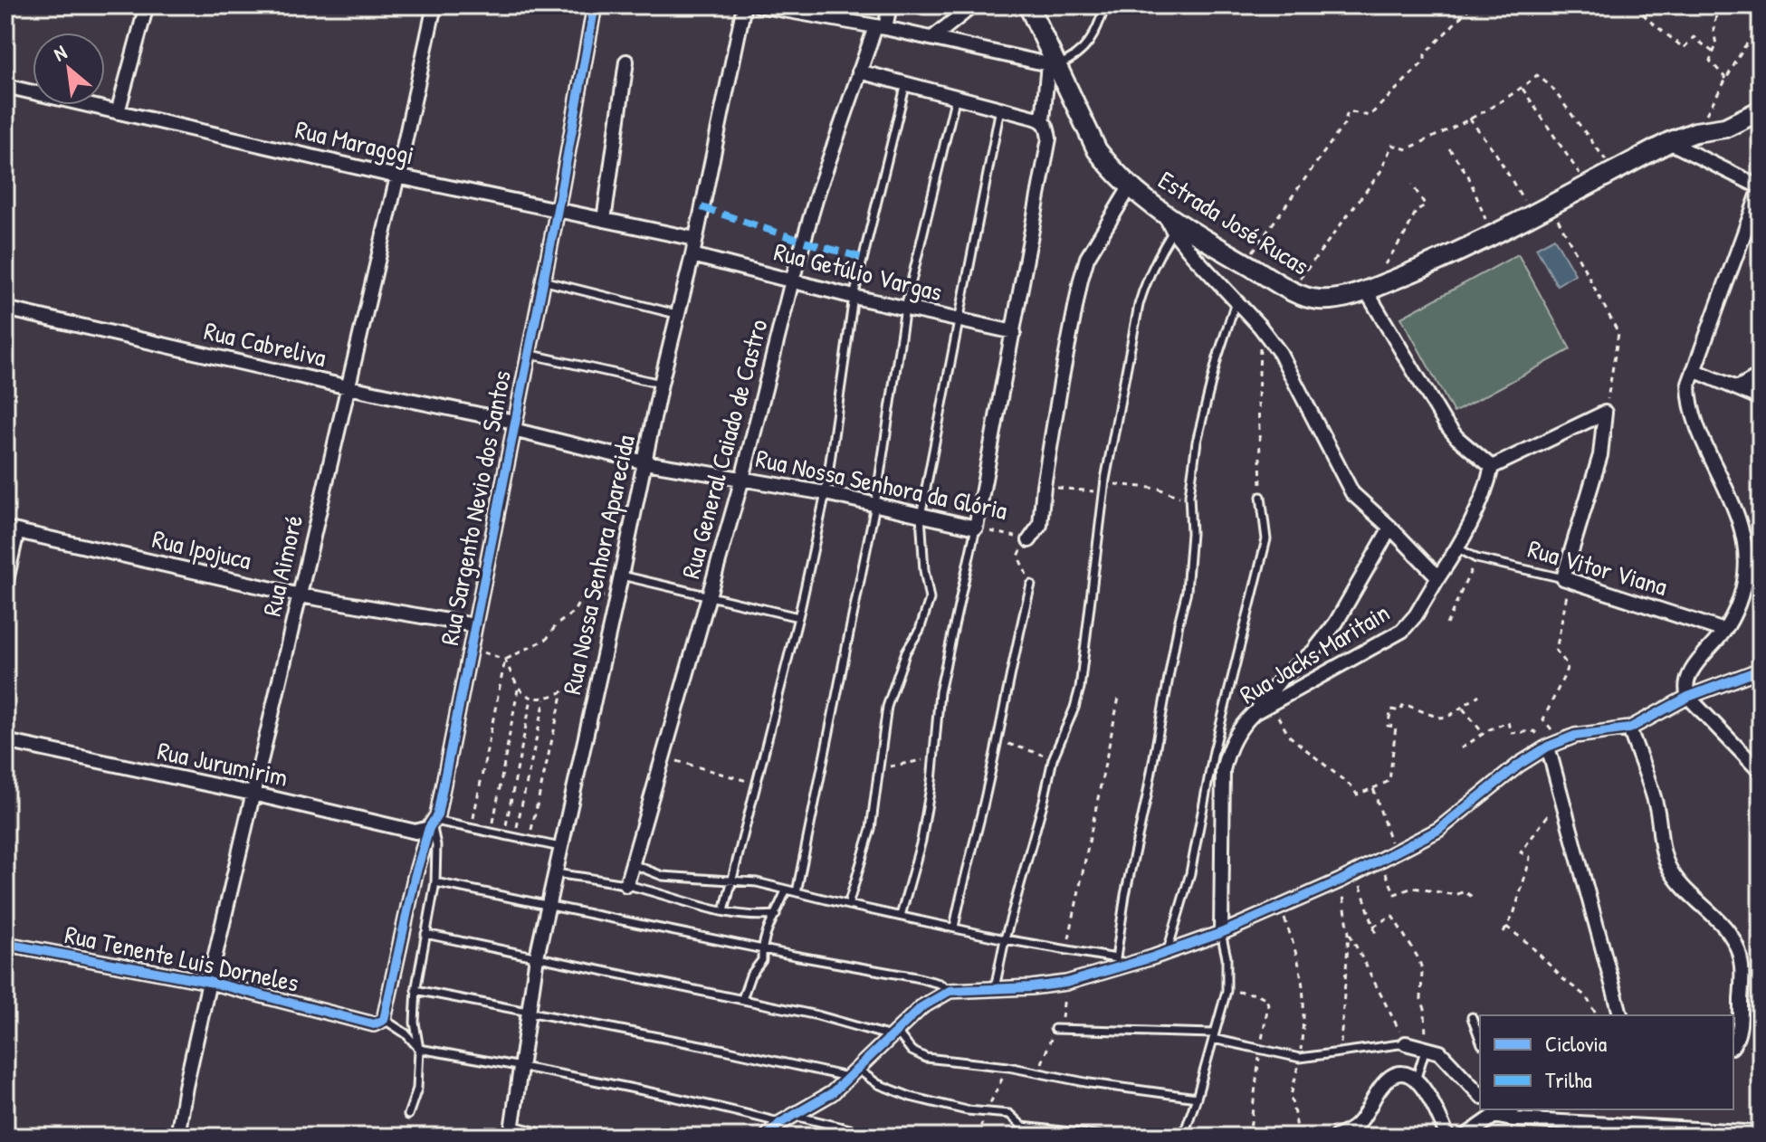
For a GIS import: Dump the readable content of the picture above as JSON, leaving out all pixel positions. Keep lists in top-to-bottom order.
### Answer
{
  "streets": {
    "street": [
      "Rua Maragogi",
      "Estrada José Rucas",
      "Rua Getúlio Vargas",
      "Rua Cabreliva",
      "Rua General Caiado de Castro",
      "Rua Nossa Senhora da Glória",
      "Rua Sargento Nevio dos Santos",
      "Rua Ipojuca",
      "Rua Nossa Senhora Aparecida",
      "Rua Aimoré",
      "Rua Vitor Viana",
      "Rua Jacks Maritain",
      "Rua Jurumirim",
      "Rua Tenente Luis Dorneles"
    ]
  },
  "crossings": [
    ["Rua Maragogi", "Rua Sargento Nevio dos Santos"],
    ["Rua Maragogi", "Rua Nossa Senhora Aparecida"],
    ["Rua Maragogi", "Rua Aimoré"],
    ["Rua Getúlio Vargas", "Rua General Caiado de Castro"],
    ["Rua Getúlio Vargas", "Rua Nossa Senhora Aparecida"],
    ["Rua Cabreliva", "Rua Nossa Senhora da Glória"],
    ["Rua Cabreliva", "Rua Sargento Nevio dos Santos"],
    ["Rua Cabreliva", "Rua Aimoré"],
    ["Rua General Caiado de Castro", "Rua Nossa Senhora da Glória"],
    ["Rua Nossa Senhora da Glória", "Rua Sargento Nevio dos Santos"],
    ["Rua Nossa Senhora da Glória", "Rua Nossa Senhora Aparecida"],
    ["Rua Sargento Nevio dos Santos", "Rua Ipojuca"],
    ["Rua Sargento Nevio dos Santos", "Rua Jurumirim"],
    ["Rua Sargento Nevio dos Santos", "Rua Tenente Luis Dorneles"],
    ["Rua Ipojuca", "Rua Aimoré"],
    ["Rua Aimoré", "Rua Jurumirim"],
    ["Rua Aimoré", "Rua Tenente Luis Dorneles"],
    ["Rua Vitor Viana", "Rua Jacks Maritain"]
  ],
  "legend": ["Ciclovia", "Trilha"],
  "north": "top left"
}
